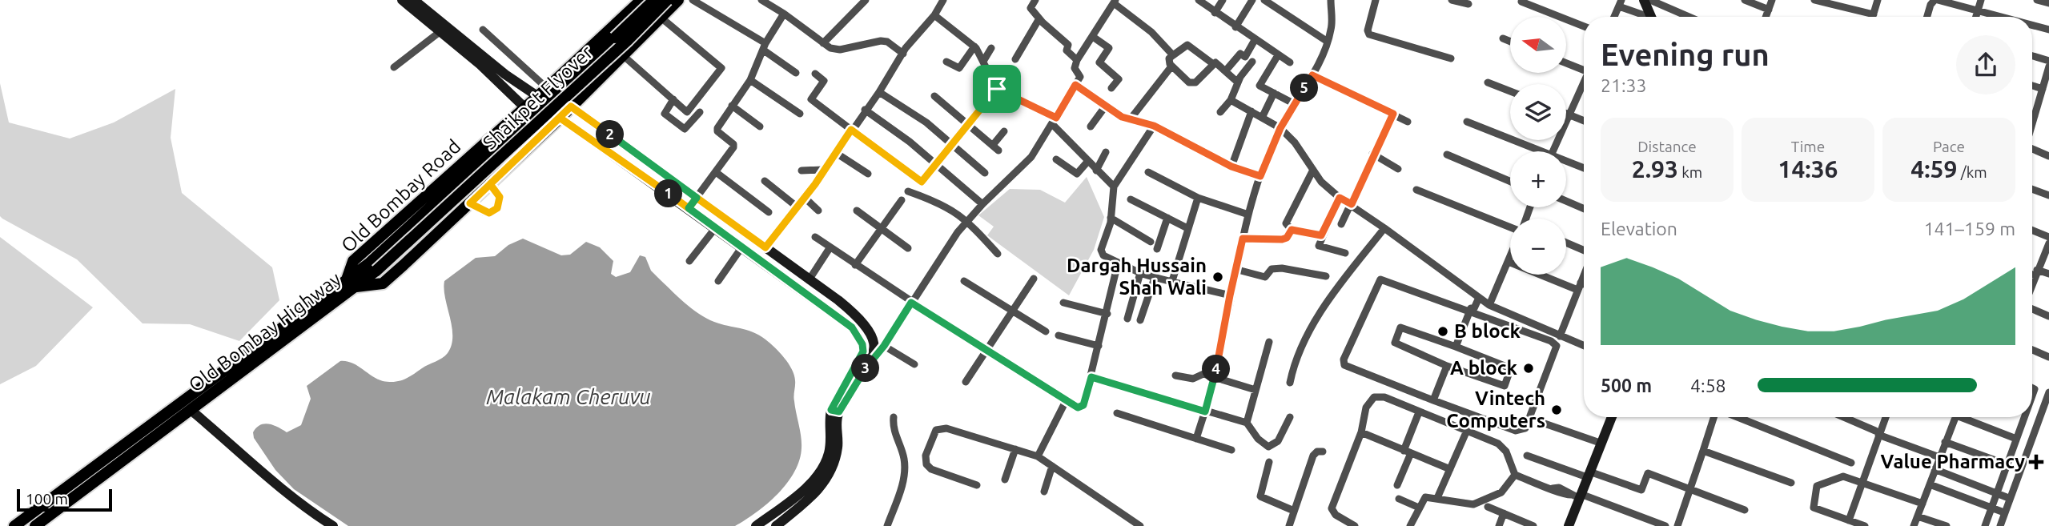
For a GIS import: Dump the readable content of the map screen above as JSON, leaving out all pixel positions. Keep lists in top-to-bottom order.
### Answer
{
  "streets": {
    "main road": ["Shaikpet Flyover", "Old Bombay Road", "Old Bombay Highway"]
  },
  "crossings": [
    ["Shaikpet Flyover", "Old Bombay Road"],
    ["Shaikpet Flyover", "Old Bombay Highway"],
    ["Old Bombay Road", "Old Bombay Highway"]
  ],
  "water": ["Malakam Cheruvu"],
  "places": {
    "other": [
      "Dargah Hussain Shah Wali",
      "B block",
      "A block",
      "Vintech Computers"
    ],
    "health": ["Value Pharmacy"]
  },
  "scale_bar": "100 m",
  "north": "left",
  "page": {
    "map_buttons": ["+", "−"],
    "heading": ["Evening run", "21:33"],
    "pins": [
      "5",
      "2",
      "1",
      "3",
      "4"
    ],
    "stats": [
      ["Distance", "2.93 km"],
      ["Time", "14:36"],
      ["Pace", "4:59 /km"]
    ],
    "chart": ["Elevation", "141–159 m"],
    "list": [
      {
        "name": "500 m",
        "note": "4:58"
      }
    ],
    "scale": "100 m"
  }
}
